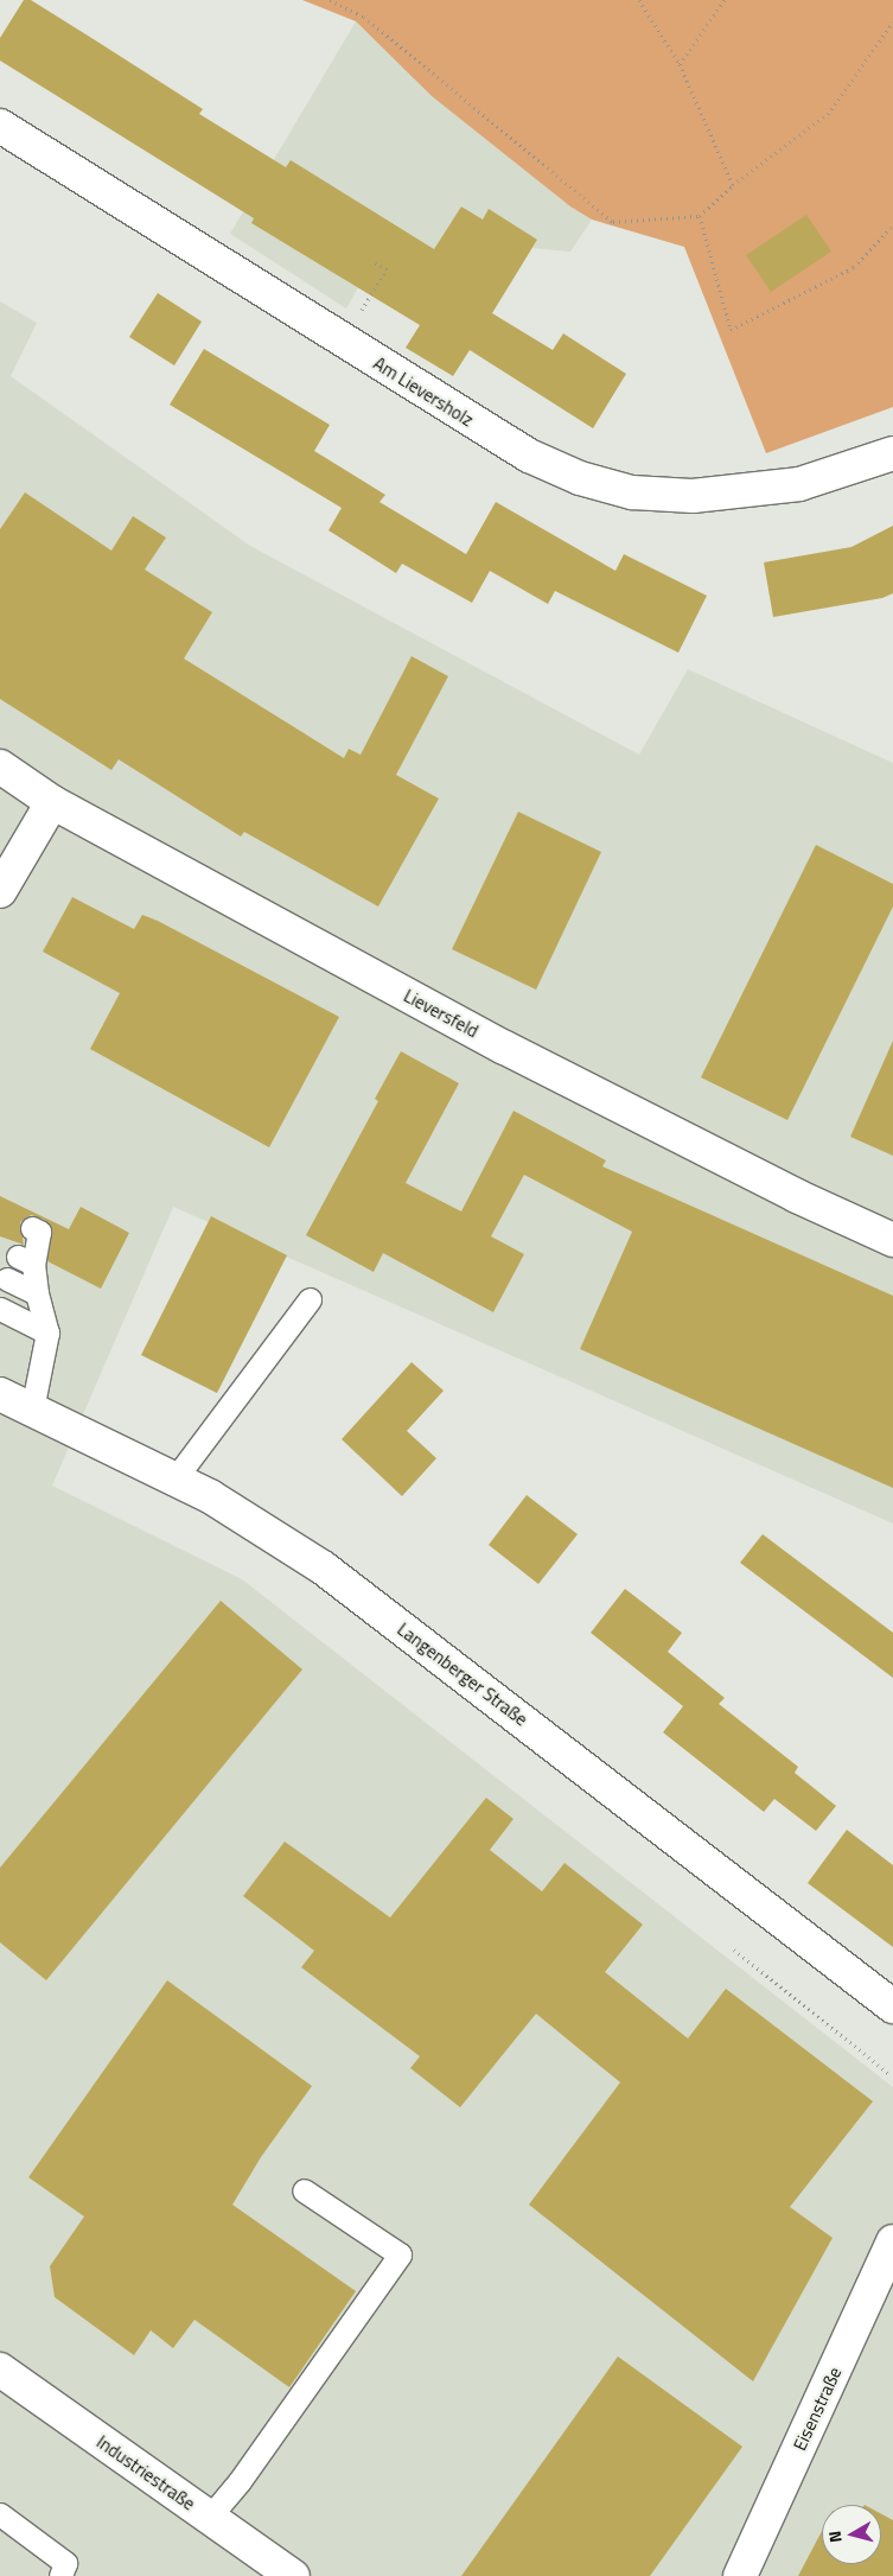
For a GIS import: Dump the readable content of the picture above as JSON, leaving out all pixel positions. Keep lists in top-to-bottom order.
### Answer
{
  "streets": {
    "street": [
      "Am Lieversholz",
      "Lieversfeld",
      "Langenberger Straße",
      "Eisenstraße",
      "Industriestraße"
    ]
  },
  "north": "left"
}
